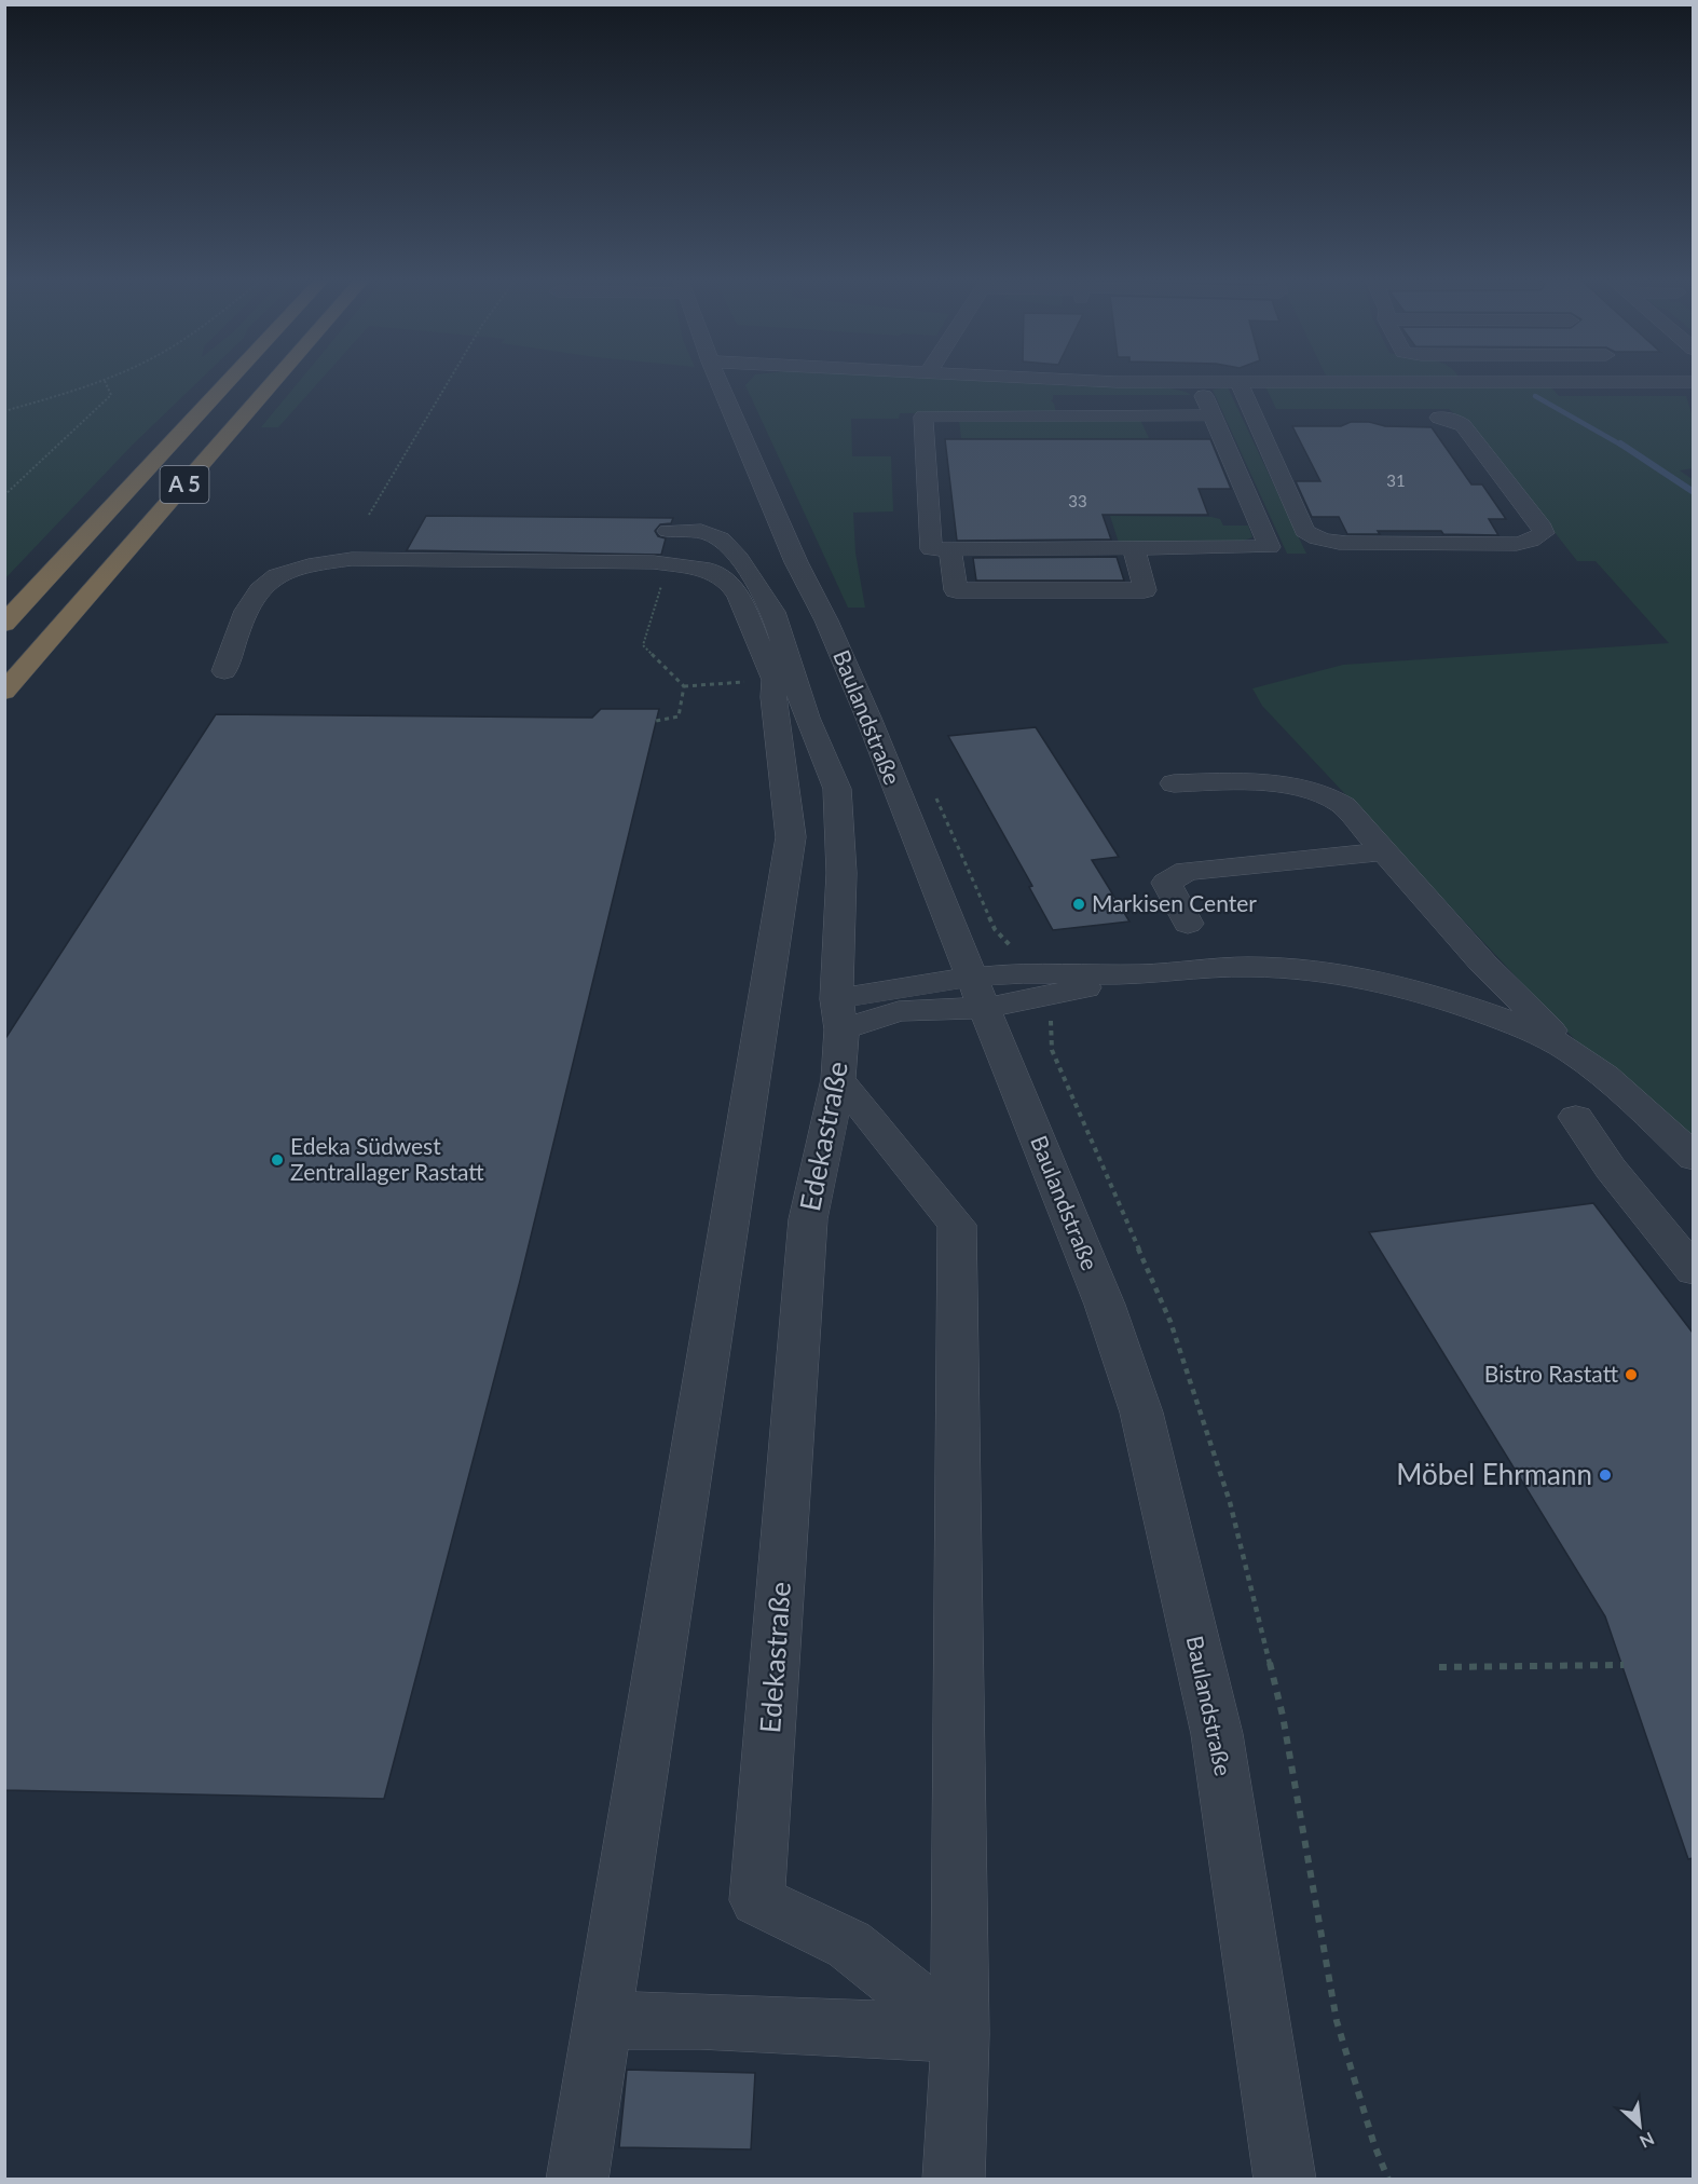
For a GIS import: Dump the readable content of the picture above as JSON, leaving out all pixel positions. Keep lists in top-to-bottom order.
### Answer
{
  "streets": {
    "highway": ["A 5"],
    "street": ["Baulandstraße", "Edekastraße"]
  },
  "crossings": [
    ["Baulandstraße", "Edekastraße"]
  ],
  "places": [
    "Markisen Center",
    "Edeka Südwest Zentrallager Rastatt",
    "Bistro Rastatt",
    "Möbel Ehrmann"
  ],
  "house_numbers": ["31", "33"],
  "north": "bottom right"
}
